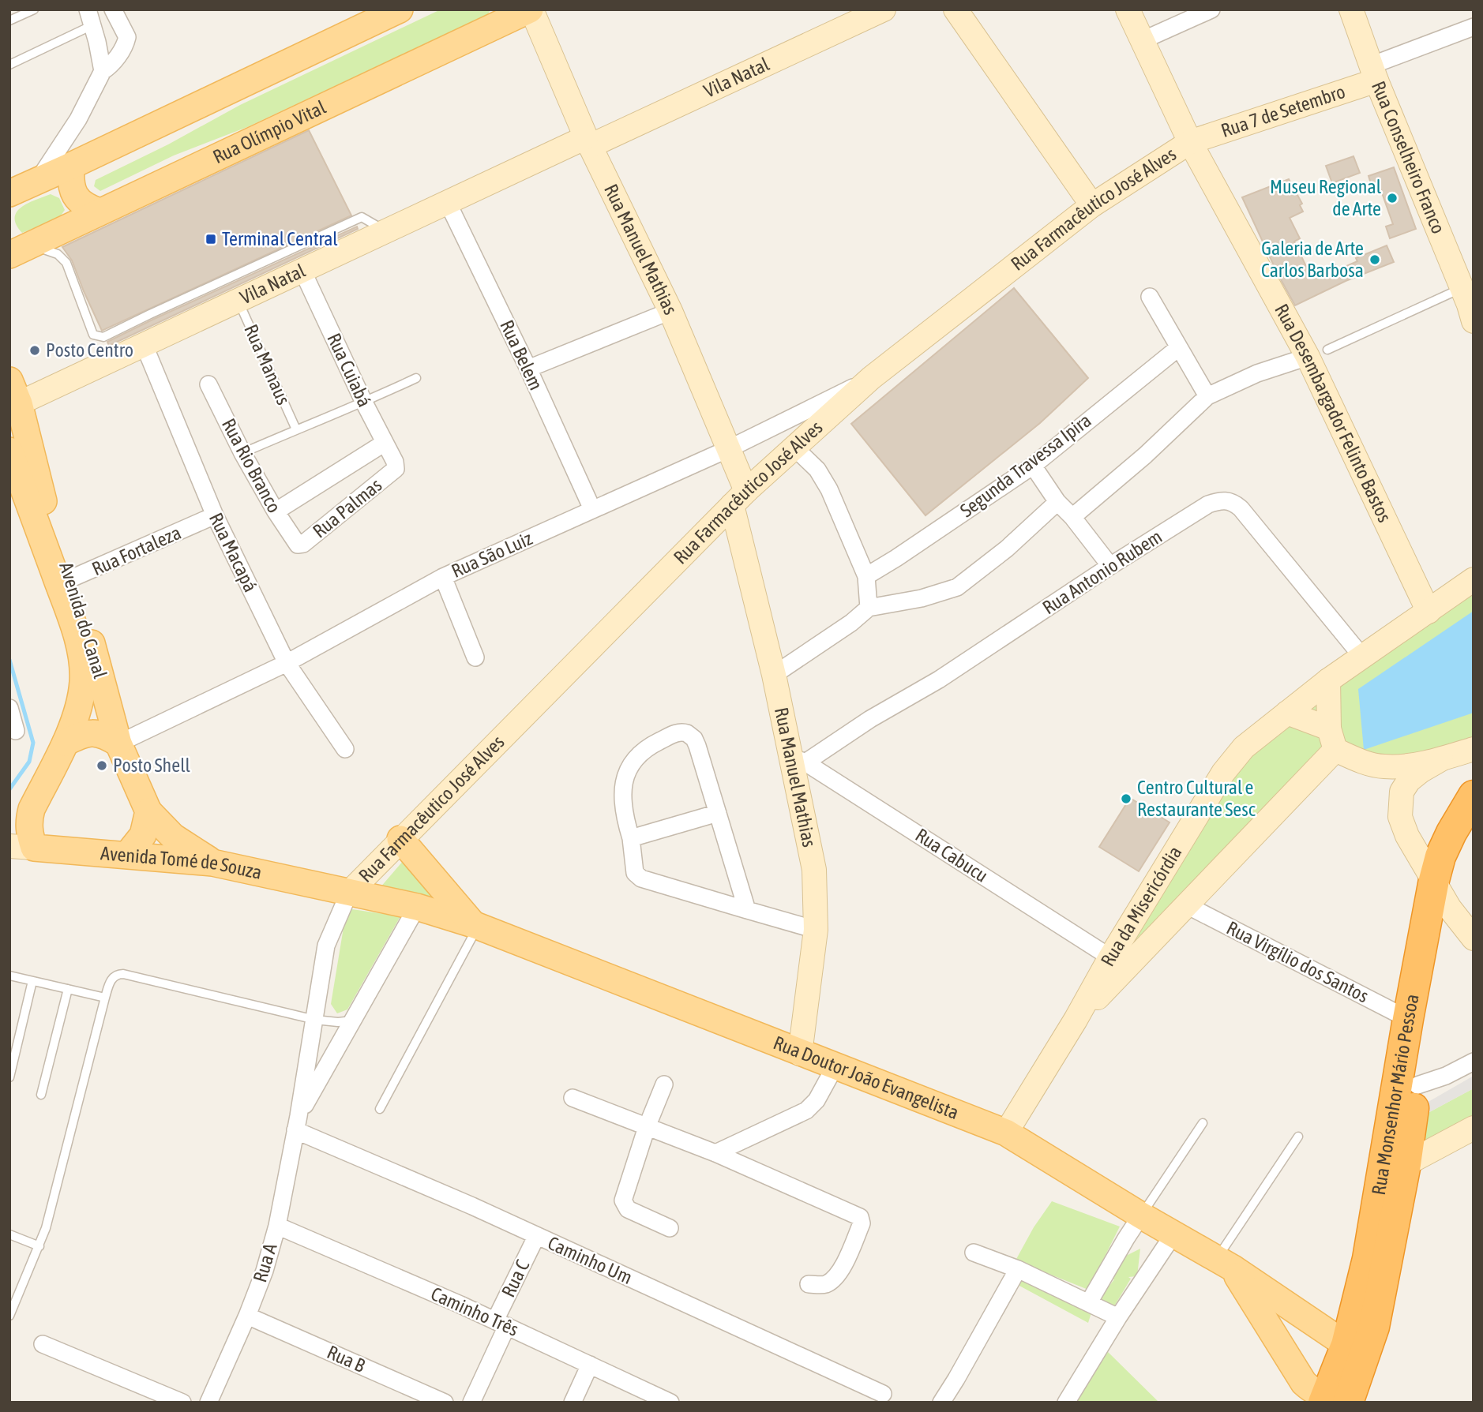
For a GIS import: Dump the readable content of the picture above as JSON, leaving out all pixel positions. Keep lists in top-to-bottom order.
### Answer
{
  "streets": {
    "highway": ["Rua Monsenhor Mário Pessoa"],
    "main road": [
      "Rua Olímpio Vital",
      "Avenida do Canal",
      "Avenida Tomé de Souza",
      "Rua Doutor João Evangelista"
    ],
    "street": [
      "Vila Natal",
      "Rua 7 de Setembro",
      "Rua Conselheiro Franco",
      "Rua Farmacêutico José Alves",
      "Rua Manuel Mathias",
      "Rua Belem",
      "Rua Cuiabá",
      "Rua Desembargador Felinto Bastos",
      "Rua Rio Branco",
      "Segunda Travessa Ipira",
      "Rua Palmas",
      "Rua Fortaleza",
      "Rua Macapá",
      "Rua São Luiz",
      "Rua Antonio Rubem",
      "Rua Cabucu",
      "Rua da Misericórdia",
      "Rua Virgílio dos Santos",
      "Caminho Um",
      "Rua A",
      "Rua C",
      "Caminho Três",
      "Rua B"
    ],
    "lane": ["Rua Manaus"]
  },
  "crossings": [
    ["Vila Natal", "Rua Manuel Mathias"],
    ["Vila Natal", "Rua Belem"],
    ["Vila Natal", "Rua Manaus"],
    ["Vila Natal", "Rua Cuiabá"],
    ["Vila Natal", "Rua Macapá"],
    ["Vila Natal", "Avenida do Canal"],
    ["Rua 7 de Setembro", "Rua Conselheiro Franco"],
    ["Rua 7 de Setembro", "Rua Farmacêutico José Alves"],
    ["Rua 7 de Setembro", "Rua Desembargador Felinto Bastos"],
    ["Rua Olímpio Vital", "Rua Manuel Mathias"],
    ["Rua Farmacêutico José Alves", "Rua Manuel Mathias"],
    ["Rua Farmacêutico José Alves", "Rua Desembargador Felinto Bastos"],
    ["Rua Farmacêutico José Alves", "Rua São Luiz"],
    ["Rua Farmacêutico José Alves", "Avenida Tomé de Souza"],
    ["Rua Farmacêutico José Alves", "Rua Doutor João Evangelista"],
    ["Rua Farmacêutico José Alves", "Rua A"],
    ["Rua Manuel Mathias", "Rua São Luiz"],
    ["Rua Manuel Mathias", "Rua Antonio Rubem"],
    ["Rua Manuel Mathias", "Rua Cabucu"],
    ["Rua Manuel Mathias", "Rua Doutor João Evangelista"],
    ["Rua Belem", "Rua São Luiz"],
    ["Rua Cuiabá", "Rua Palmas"],
    ["Rua Desembargador Felinto Bastos", "Rua da Misericórdia"],
    ["Rua Rio Branco", "Rua Palmas"],
    ["Rua Fortaleza", "Rua Macapá"],
    ["Rua Fortaleza", "Avenida do Canal"],
    ["Rua Macapá", "Rua São Luiz"],
    ["Rua São Luiz", "Avenida do Canal"],
    ["Rua Antonio Rubem", "Rua Cabucu"],
    ["Rua Antonio Rubem", "Rua da Misericórdia"],
    ["Avenida do Canal", "Avenida Tomé de Souza"],
    ["Rua Cabucu", "Rua da Misericórdia"],
    ["Avenida Tomé de Souza", "Rua Doutor João Evangelista"],
    ["Avenida Tomé de Souza", "Rua A"],
    ["Rua da Misericórdia", "Rua Virgílio dos Santos"],
    ["Rua da Misericórdia", "Rua Doutor João Evangelista"],
    ["Rua Virgílio dos Santos", "Rua Monsenhor Mário Pessoa"],
    ["Rua Doutor João Evangelista", "Rua Monsenhor Mário Pessoa"],
    ["Rua Doutor João Evangelista", "Rua A"],
    ["Caminho Um", "Rua A"],
    ["Caminho Um", "Rua C"],
    ["Rua A", "Caminho Três"],
    ["Rua A", "Rua B"],
    ["Rua C", "Caminho Três"]
  ],
  "places": {
    "other": [
      "Museu Regional de Arte",
      "Galeria de Arte Carlos Barbosa",
      "Posto Centro",
      "Posto Shell",
      "Centro Cultural e Restaurante Sesc"
    ],
    "transit": ["Terminal Central"]
  }
}
